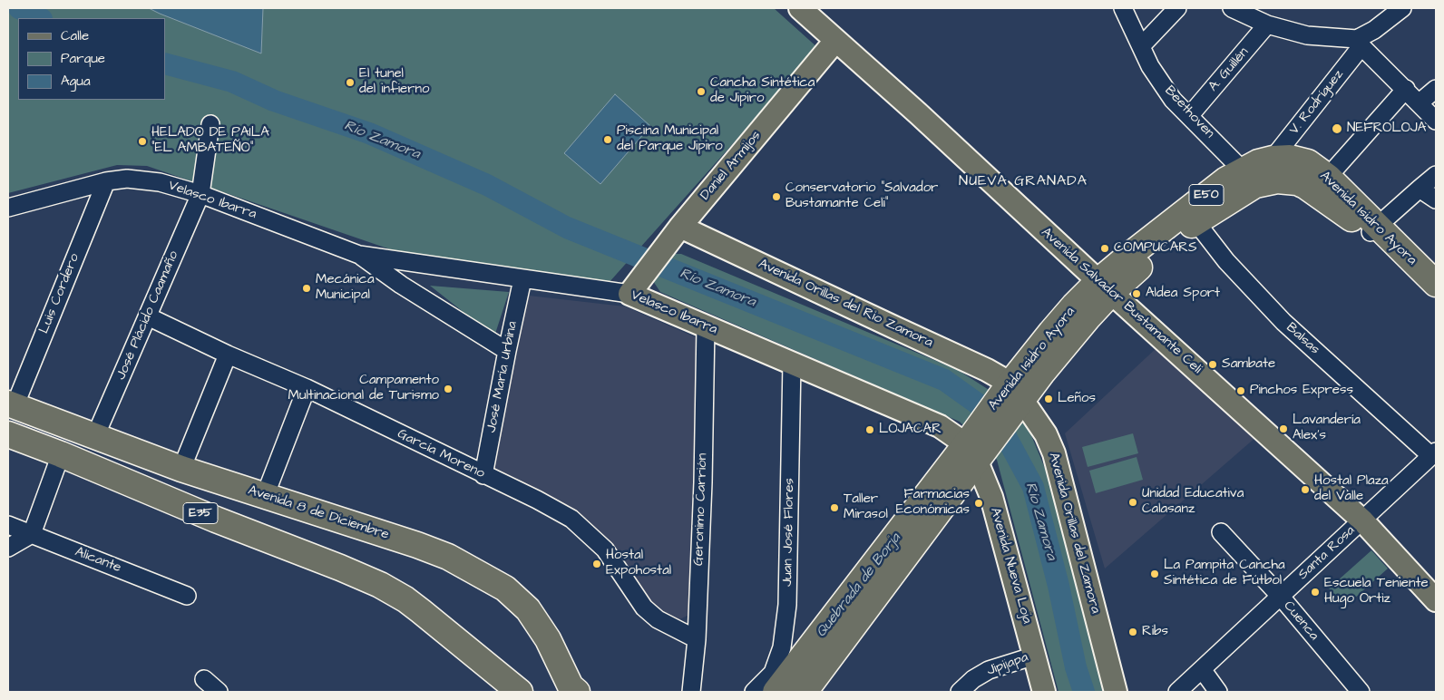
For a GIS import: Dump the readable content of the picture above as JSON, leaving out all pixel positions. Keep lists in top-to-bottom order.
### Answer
{
  "streets": {
    "highway": [
      "E50",
      "Avenida Isidro Ayora",
      "E35",
      "Avenida 8 de Diciembre"
    ],
    "main road": [
      "Daniel Armijos",
      "Velasco Ibarra",
      "Avenida Salvador Bustamante Celi",
      "Avenida Orillas del Rio Zamora",
      "Avenida Orillas del Zamora",
      "Avenida Nueva Loja"
    ],
    "street": [
      "A. Guillén",
      "V. Rodríguez",
      "Beethoven",
      "Luis Cordero",
      "José Plácido Caamaño",
      "Balsas",
      "José María Urbina",
      "García Moreno",
      "Geronimo Carrión",
      "Juan José Flores",
      "Santa Rosa",
      "Alicante",
      "Cuenca",
      "Jipijapa"
    ]
  },
  "crossings": [
    ["A. Guillén", "Beethoven"],
    ["V. Rodríguez", "Avenida Isidro Ayora"],
    ["Beethoven", "Avenida Isidro Ayora"],
    ["Daniel Armijos", "Velasco Ibarra"],
    ["Daniel Armijos", "Avenida Salvador Bustamante Celi"],
    ["Daniel Armijos", "Avenida Orillas del Rio Zamora"],
    ["Velasco Ibarra", "Avenida Isidro Ayora"],
    ["Velasco Ibarra", "Luis Cordero"],
    ["Velasco Ibarra", "José Plácido Caamaño"],
    ["Velasco Ibarra", "José María Urbina"],
    ["Velasco Ibarra", "Geronimo Carrión"],
    ["Velasco Ibarra", "Juan José Flores"],
    ["Velasco Ibarra", "Avenida Nueva Loja"],
    ["Avenida Isidro Ayora", "Avenida Salvador Bustamante Celi"],
    ["Avenida Isidro Ayora", "Avenida Orillas del Rio Zamora"],
    ["Avenida Isidro Ayora", "Balsas"],
    ["Avenida Isidro Ayora", "Avenida Orillas del Zamora"],
    ["Avenida Isidro Ayora", "Avenida Nueva Loja"],
    ["Luis Cordero", "Avenida 8 de Diciembre"],
    ["Avenida Salvador Bustamante Celi", "Santa Rosa"],
    ["Avenida Orillas del Rio Zamora", "Avenida Orillas del Zamora"],
    ["José Plácido Caamaño", "García Moreno"],
    ["José Plácido Caamaño", "Avenida 8 de Diciembre"],
    ["Balsas", "Santa Rosa"],
    ["José María Urbina", "García Moreno"],
    ["García Moreno", "Geronimo Carrión"],
    ["Santa Rosa", "Cuenca"],
    ["Avenida Nueva Loja", "Jipijapa"]
  ],
  "districts": ["NUEVA GRANADA"],
  "water": ["Río Zamora", "Quebrada de Borja"],
  "places": [
    "El tunel del infierno",
    "Cancha Sintética de Jipiro",
    "NEFROLOJA",
    "Piscina Municipal del Parque Jipiro",
    "HELADO DE PAILA \"EL AMBATEÑO\"",
    "Conservatorio \"Salvador Bustamante Celi\"",
    "COMPUCARS",
    "Mecánica Municipal",
    "Aldea Sport",
    "Sambate",
    "Campamento Multinacional de Turismo",
    "Pinchos Express",
    "Leños",
    "Lavandería Alex's",
    "LOJACAR",
    "Hostal Plaza del Valle",
    "Unidad Educativa Calasanz",
    "Farmacias Económicas",
    "Taller Mirasol",
    "Hostal Expohostal",
    "La Pampita Cancha Sintética de Fútbol",
    "Escuela Teniente Hugo Ortìz",
    "Ribs"
  ],
  "legend": ["Calle", "Parque", "Agua"]
}
